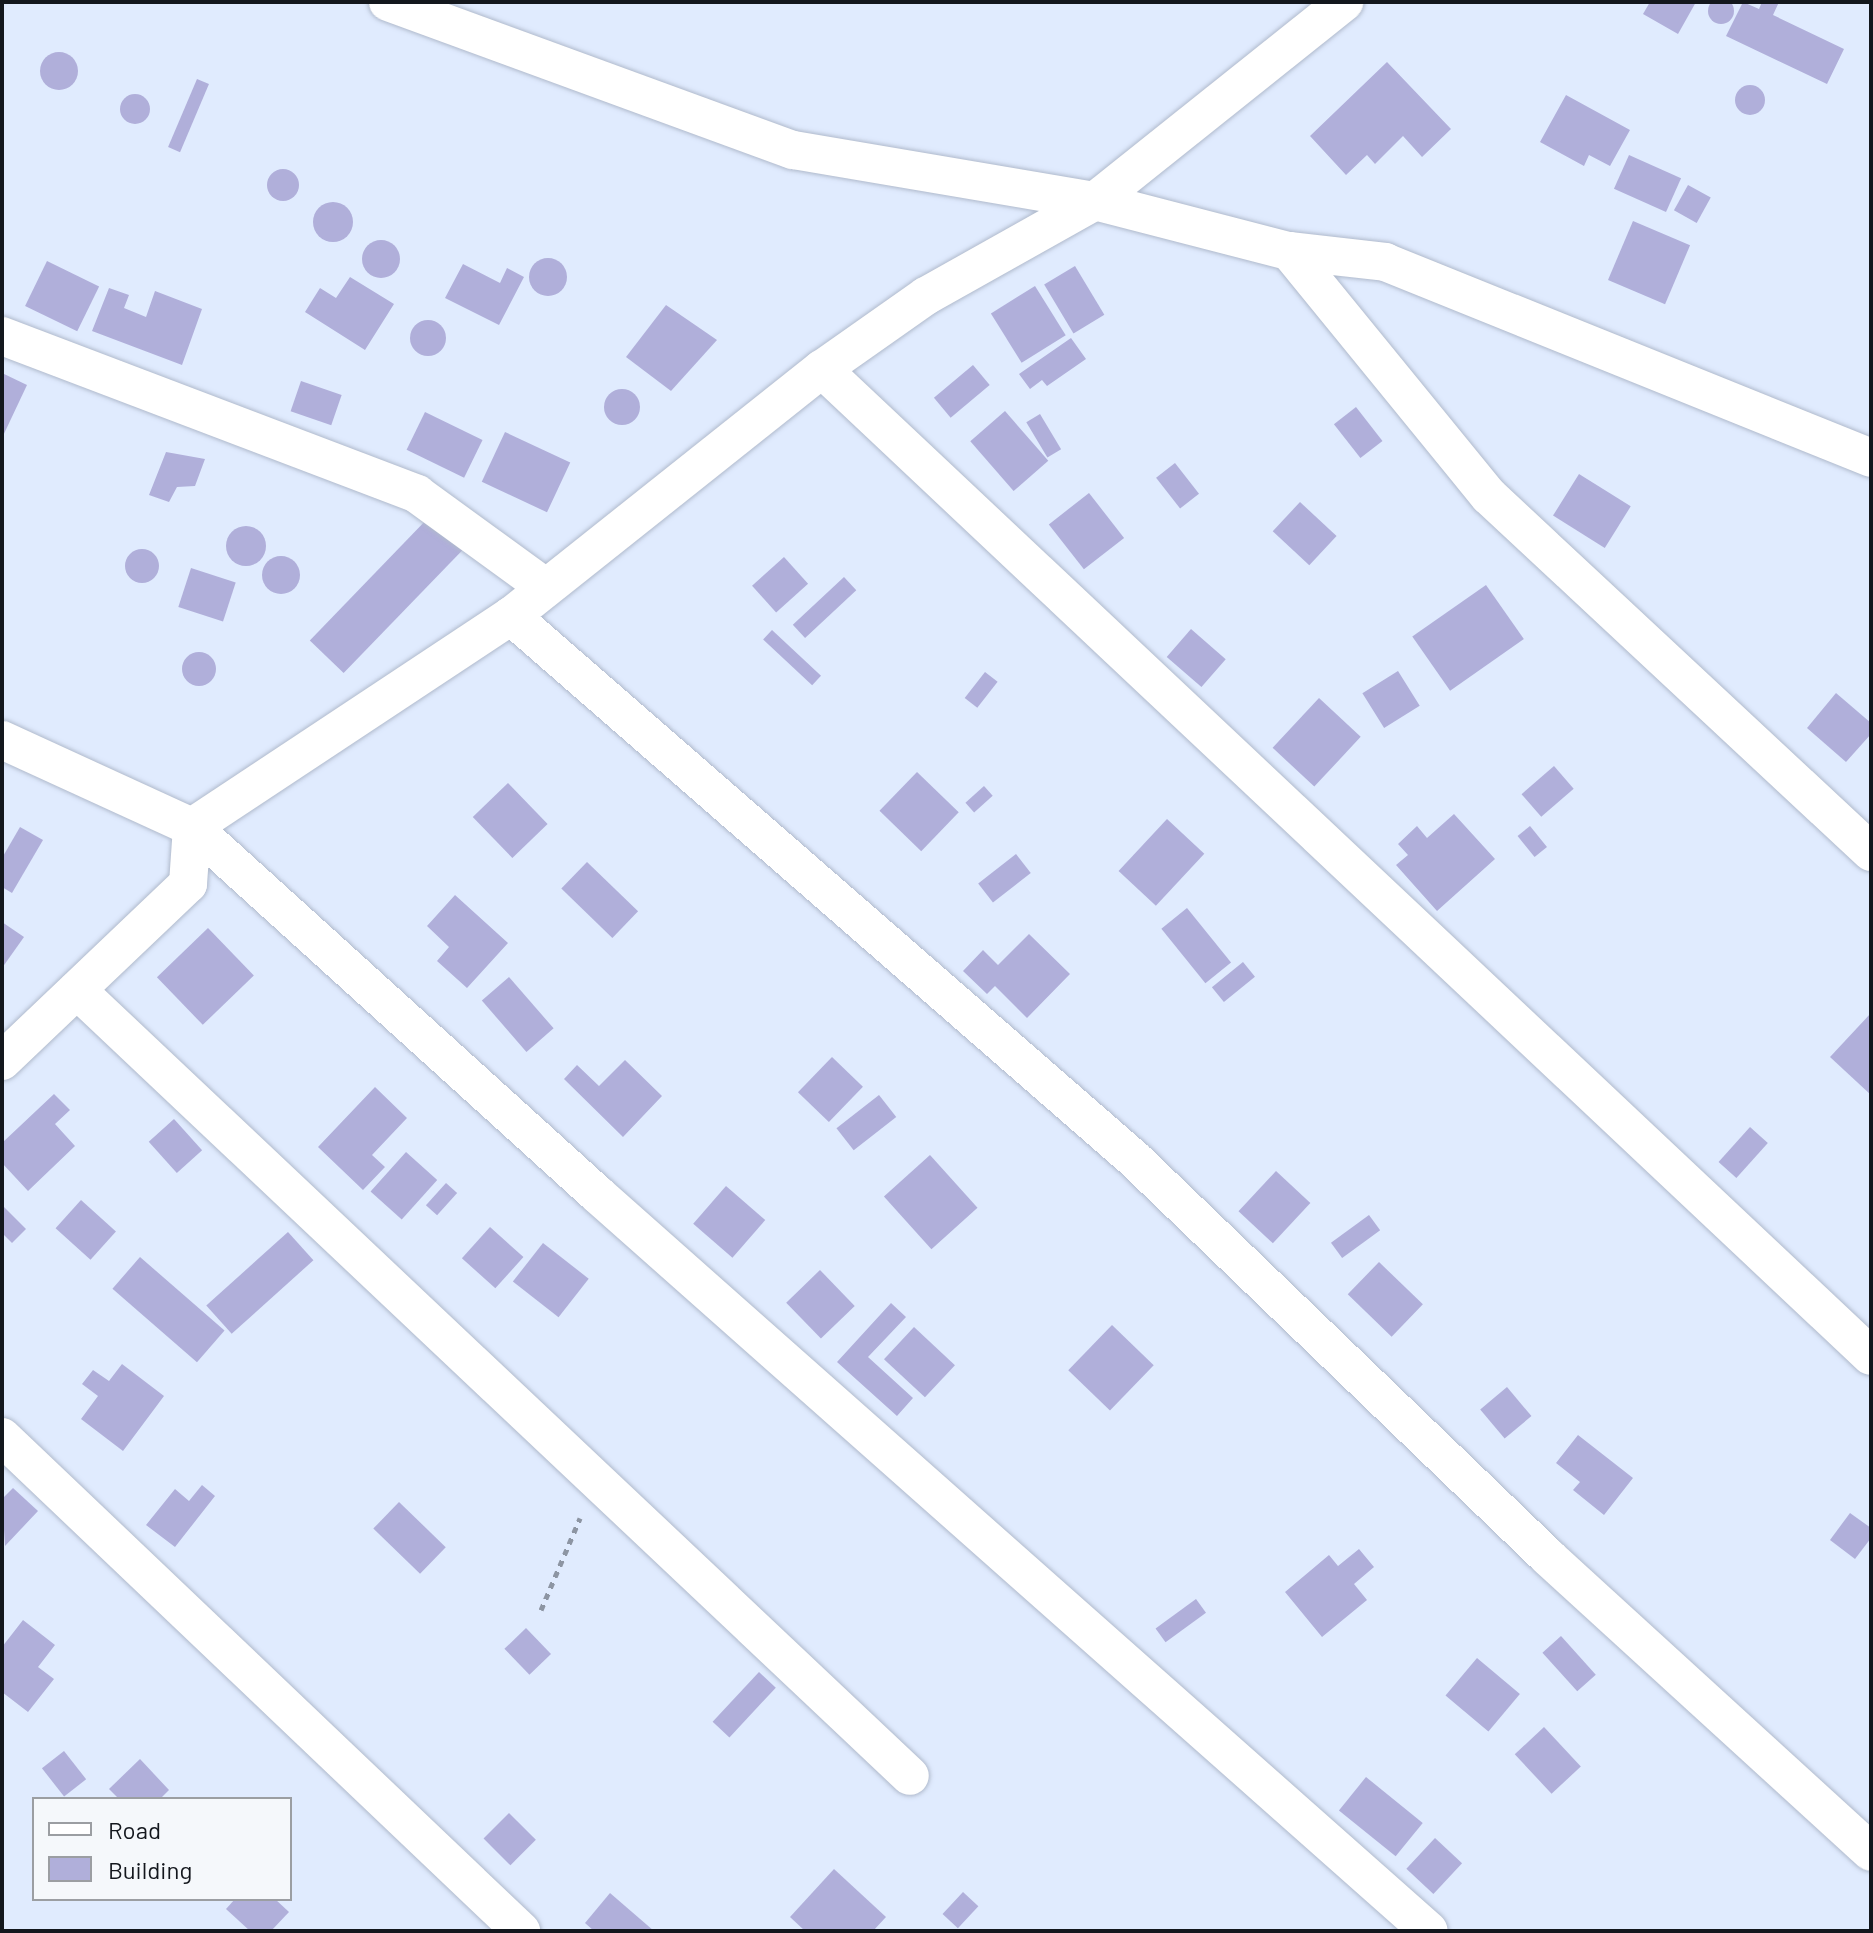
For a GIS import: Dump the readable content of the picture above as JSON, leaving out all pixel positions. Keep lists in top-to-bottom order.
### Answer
{
  "legend": ["Road", "Building"]
}
